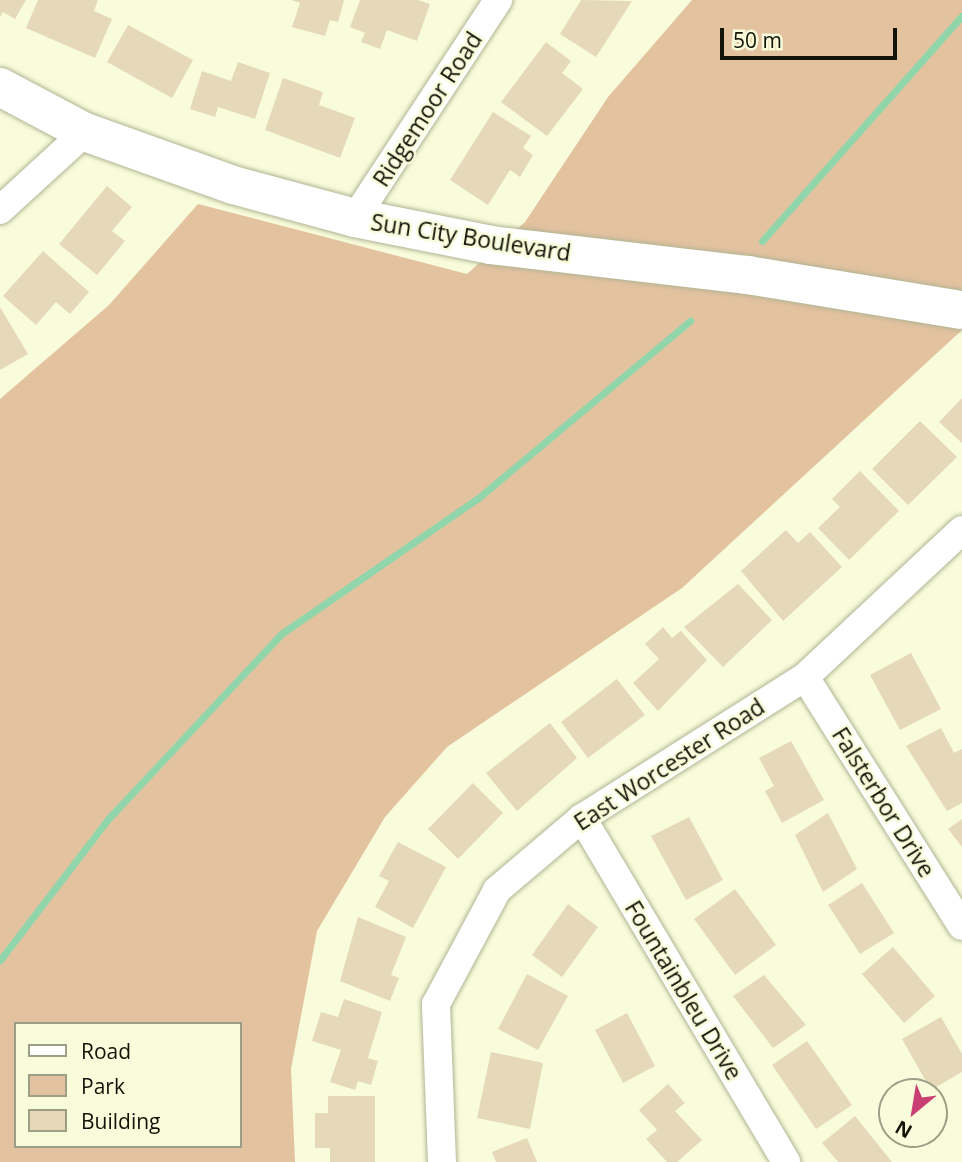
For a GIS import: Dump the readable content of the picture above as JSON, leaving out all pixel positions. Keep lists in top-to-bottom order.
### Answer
{
  "streets": {
    "street": [
      "Ridgemoor Road",
      "Sun City Boulevard",
      "East Worcester Road",
      "Falsterbor Drive",
      "Fountainbleu Drive"
    ]
  },
  "crossings": [
    ["Ridgemoor Road", "Sun City Boulevard"],
    ["East Worcester Road", "Falsterbor Drive"],
    ["East Worcester Road", "Fountainbleu Drive"]
  ],
  "legend": ["Road", "Park", "Building"],
  "scale_bar": "50 m",
  "north": "bottom left"
}
